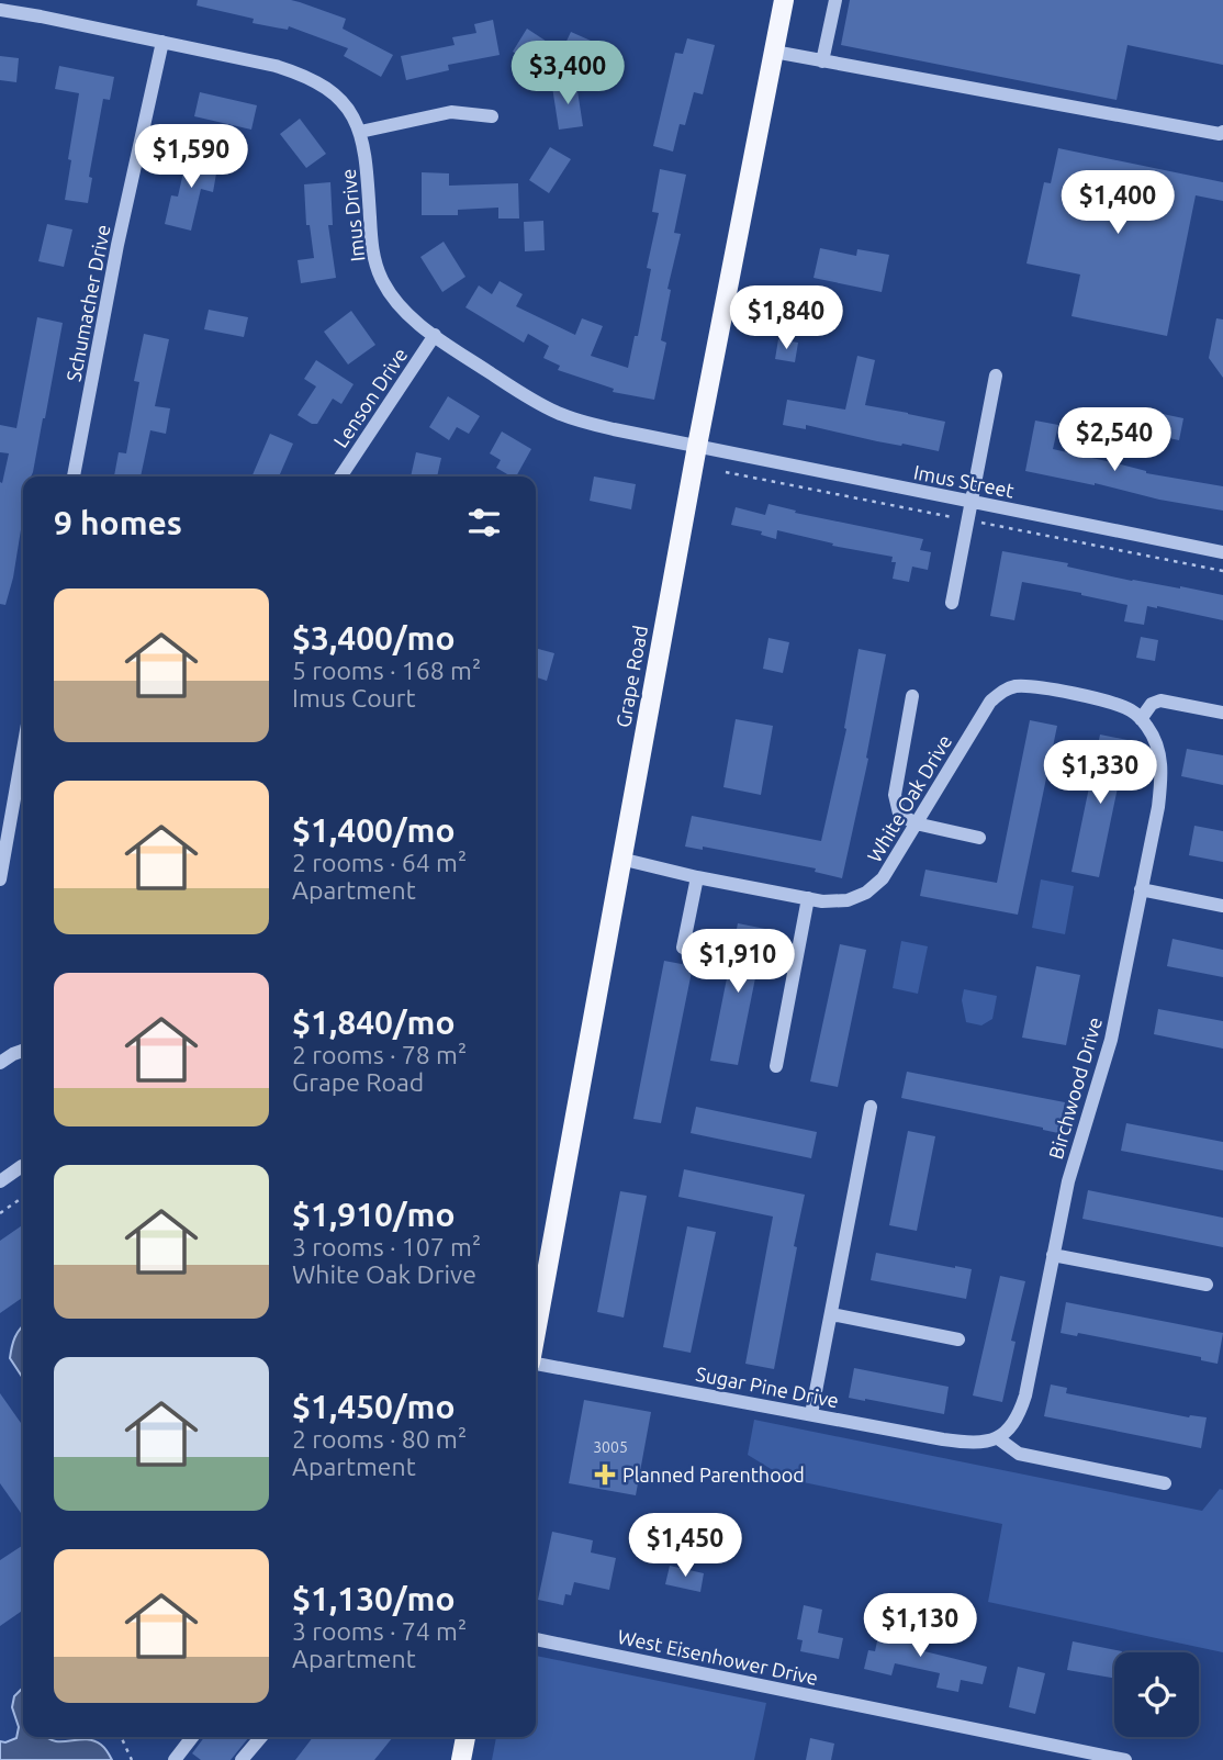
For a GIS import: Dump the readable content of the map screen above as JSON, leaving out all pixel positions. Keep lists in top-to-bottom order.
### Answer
{
  "streets": {
    "main road": ["Grape Road"],
    "street": [
      "Imus Drive",
      "Schumacher Drive",
      "Lenson Drive",
      "Imus Street",
      "White Oak Drive",
      "Birchwood Drive",
      "Sugar Pine Drive",
      "West Eisenhower Drive"
    ]
  },
  "crossings": [
    ["Imus Drive", "Schumacher Drive"],
    ["Imus Drive", "Lenson Drive"],
    ["Imus Drive", "Imus Street"],
    ["Imus Drive", "Grape Road"],
    ["Imus Street", "Grape Road"],
    ["Grape Road", "White Oak Drive"],
    ["White Oak Drive", "Birchwood Drive"],
    ["Birchwood Drive", "Sugar Pine Drive"]
  ],
  "places": {
    "health": ["Planned Parenthood"]
  },
  "house_numbers": ["3005"],
  "page": {
    "price": [
      "$3,400",
      "$1,590",
      "$1,400",
      "$1,840",
      "$2,540",
      "$1,330",
      "$1,910",
      "$1,450",
      "$1,130"
    ],
    "heading": "9 homes",
    "list": [
      {
        "name": "$3,400/mo",
        "note": "5 rooms · 168 m² · Imus Court"
      },
      {
        "name": "$1,400/mo",
        "note": "2 rooms · 64 m² · Apartment"
      },
      {
        "name": "$1,840/mo",
        "note": "2 rooms · 78 m² · Grape Road"
      },
      {
        "name": "$1,910/mo",
        "note": "3 rooms · 107 m² · White Oak Drive"
      },
      {
        "name": "$1,450/mo",
        "note": "2 rooms · 80 m² · Apartment"
      },
      {
        "name": "$1,130/mo",
        "note": "3 rooms · 74 m² · Apartment"
      }
    ]
  }
}
